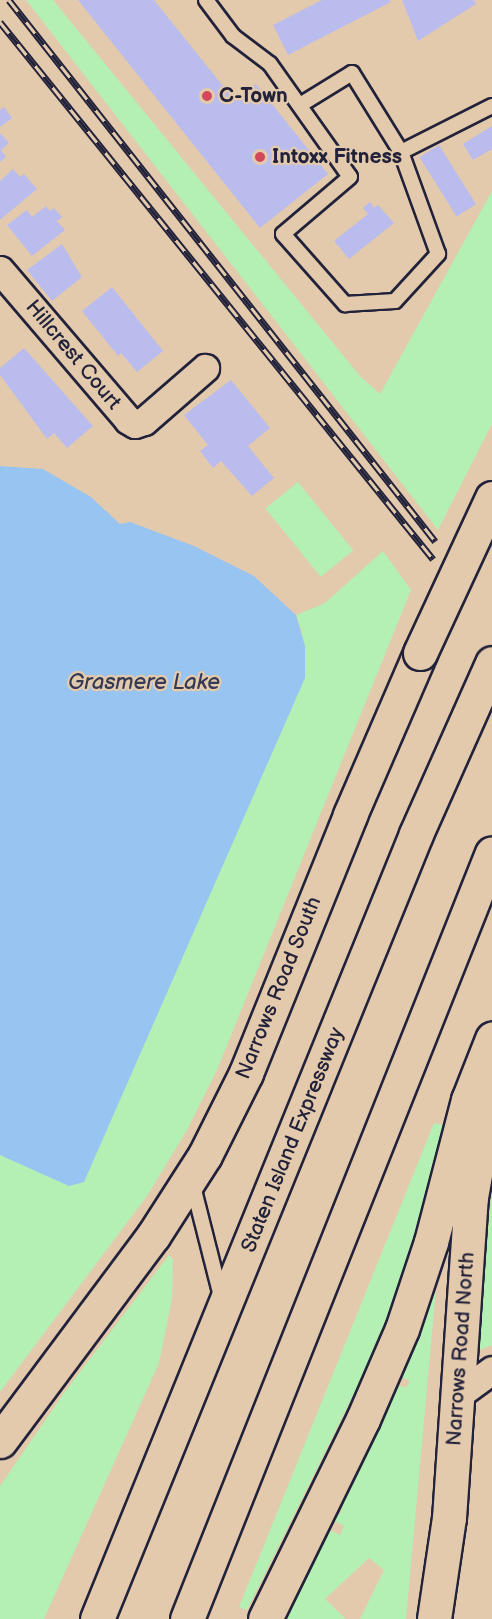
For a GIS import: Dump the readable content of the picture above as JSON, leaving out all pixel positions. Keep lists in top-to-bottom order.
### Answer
{
  "streets": {
    "main road": ["Narrows Road South", "Staten Island Expressway", "Narrows Road North"],
    "street": ["Hillcrest Court"]
  },
  "water": ["Grasmere Lake"],
  "places": ["C-Town", "Intoxx Fitness"]
}
